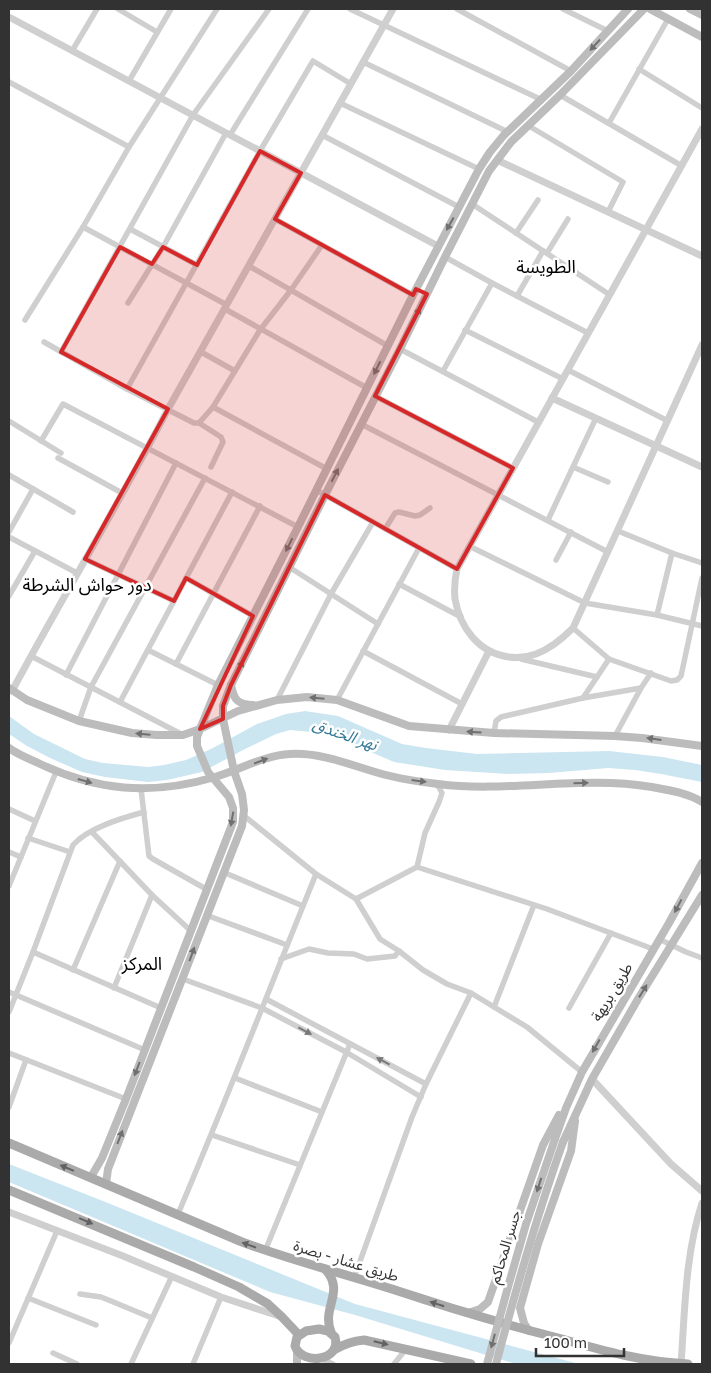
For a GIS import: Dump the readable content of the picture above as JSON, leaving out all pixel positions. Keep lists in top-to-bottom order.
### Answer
{
  "streets": {
    "main road": ["طريق بريهة", "جسر المحاكم", "طريق عشار - بصرة"]
  },
  "crossings": [
    ["طريق بريهة", "جسر المحاكم"]
  ],
  "districts": ["الطويسة", "دور حواش الشرطة", "المركز"],
  "water": ["نهر الخندق"],
  "scale_bar": "100 m"
}
